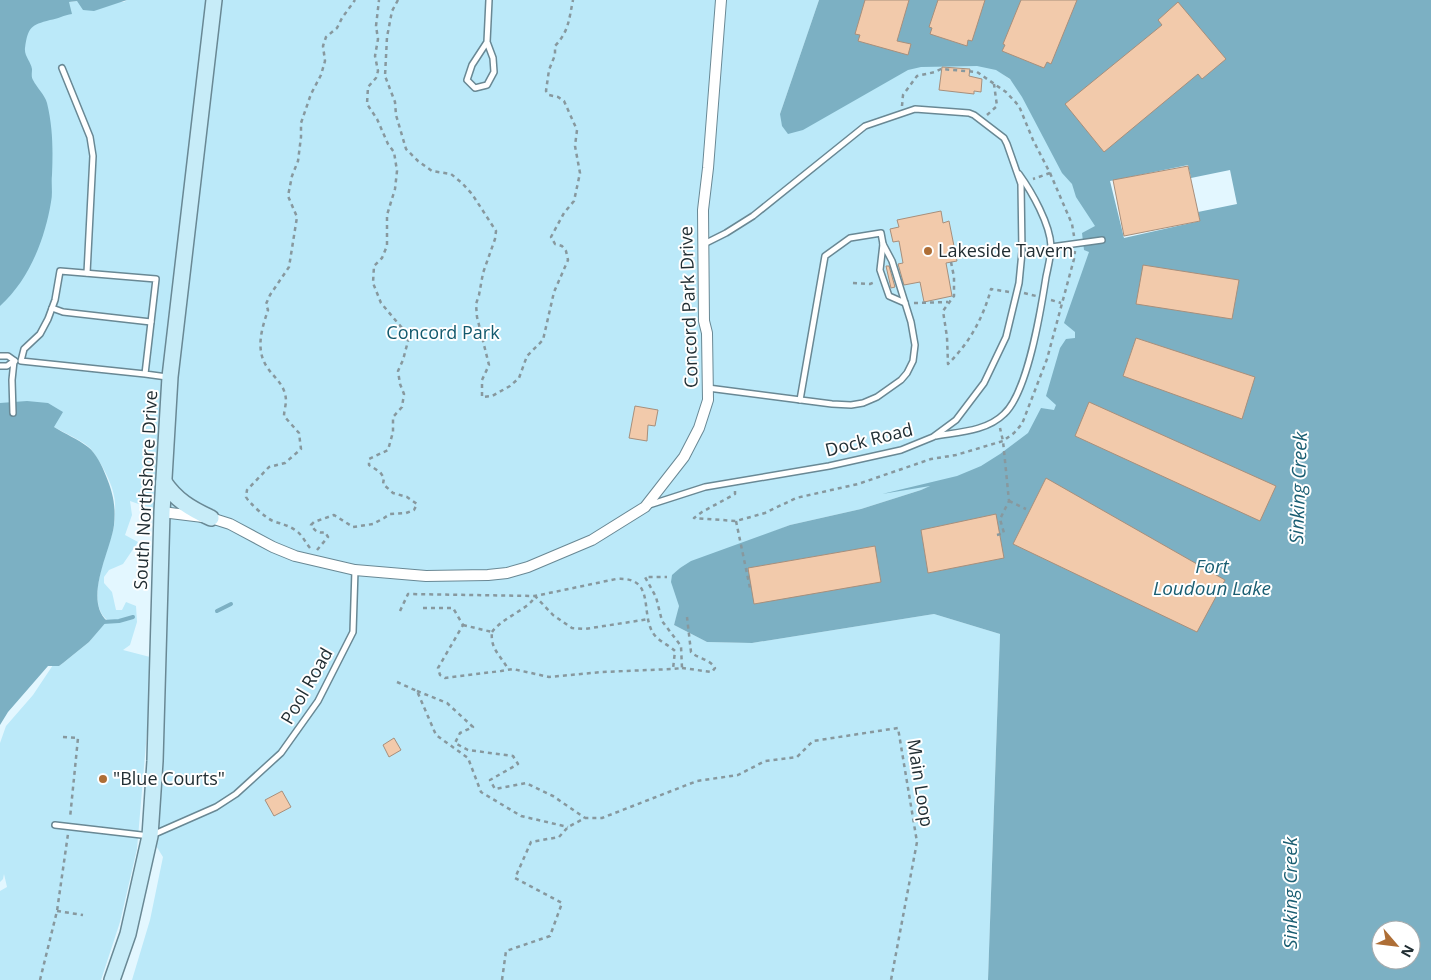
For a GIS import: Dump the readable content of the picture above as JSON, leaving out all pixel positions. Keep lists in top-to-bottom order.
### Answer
{
  "streets": {
    "main road": ["South Northshore Drive"],
    "street": ["Concord Park Drive"],
    "lane": ["Dock Road", "Pool Road"],
    "path": ["Main Loop"]
  },
  "crossings": [
    ["Concord Park Drive", "Dock Road"],
    ["Concord Park Drive", "South Northshore Drive"],
    ["Concord Park Drive", "Pool Road"],
    ["South Northshore Drive", "Pool Road"]
  ],
  "water": ["Sinking Creek", "Fort Loudoun Lake"],
  "parks": ["Concord Park"],
  "places": ["Lakeside Tavern", "\"Blue Courts\""],
  "north": "bottom right"
}
